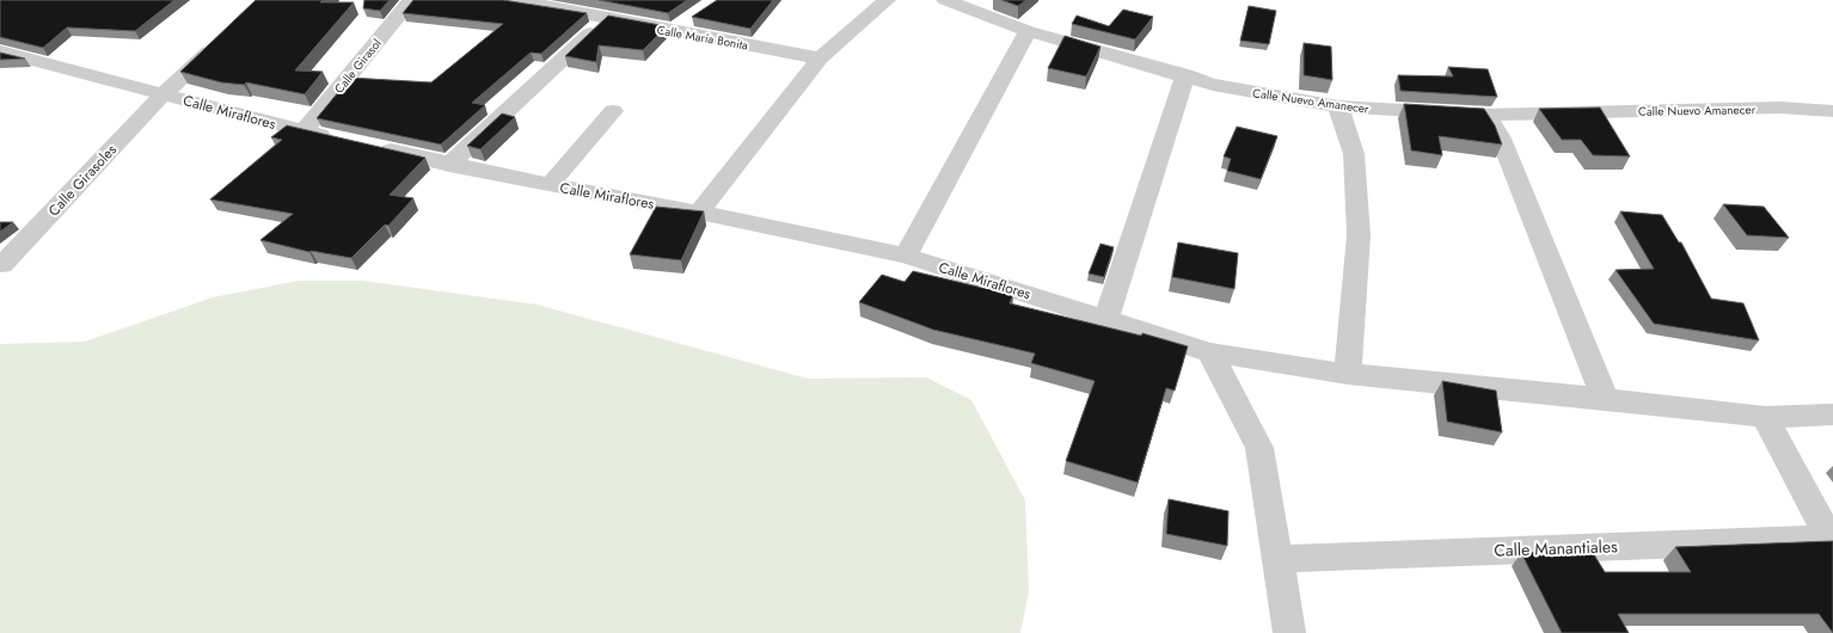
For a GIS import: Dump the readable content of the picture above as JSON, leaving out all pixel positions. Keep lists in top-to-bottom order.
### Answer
{
  "streets": {
    "street": [
      "Calle María Bonita",
      "Calle Girasol",
      "Calle Nuevo Amanecer",
      "Calle Miraflores",
      "Calle Girasoles",
      "Calle Manantiales"
    ]
  },
  "crossings": [
    ["Calle Girasol", "Calle Miraflores"],
    ["Calle Miraflores", "Calle Girasoles"]
  ]
}
